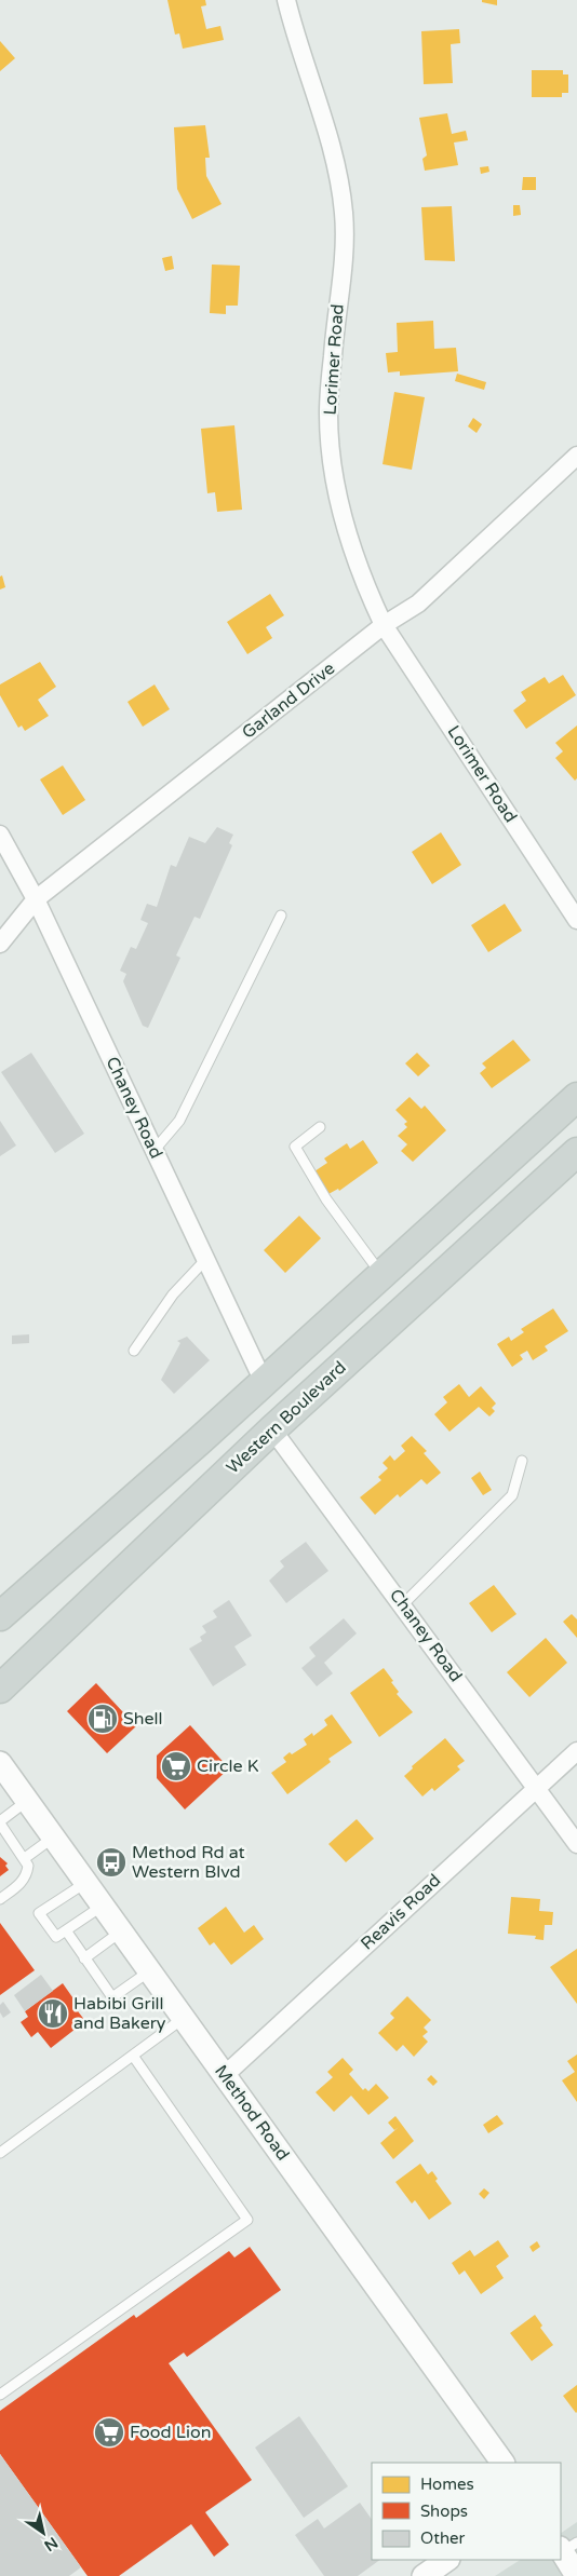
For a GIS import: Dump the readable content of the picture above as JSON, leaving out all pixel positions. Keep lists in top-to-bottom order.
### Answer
{
  "streets": {
    "main road": ["Western Boulevard"],
    "street": [
      "Lorimer Road",
      "Garland Drive",
      "Chaney Road",
      "Reavis Road",
      "Method Road"
    ]
  },
  "crossings": [
    ["Lorimer Road", "Garland Drive"],
    ["Garland Drive", "Chaney Road"],
    ["Chaney Road", "Western Boulevard"],
    ["Chaney Road", "Reavis Road"],
    ["Reavis Road", "Method Road"]
  ],
  "places": {
    "fuel station": ["Shell"],
    "supermarket": ["Circle K", "Food Lion"],
    "bus stop": ["Method Rd at Western Blvd"],
    "restaurant": ["Habibi Grill and Bakery"]
  },
  "legend": ["Homes", "Shops", "Other"],
  "north": "bottom right"
}
